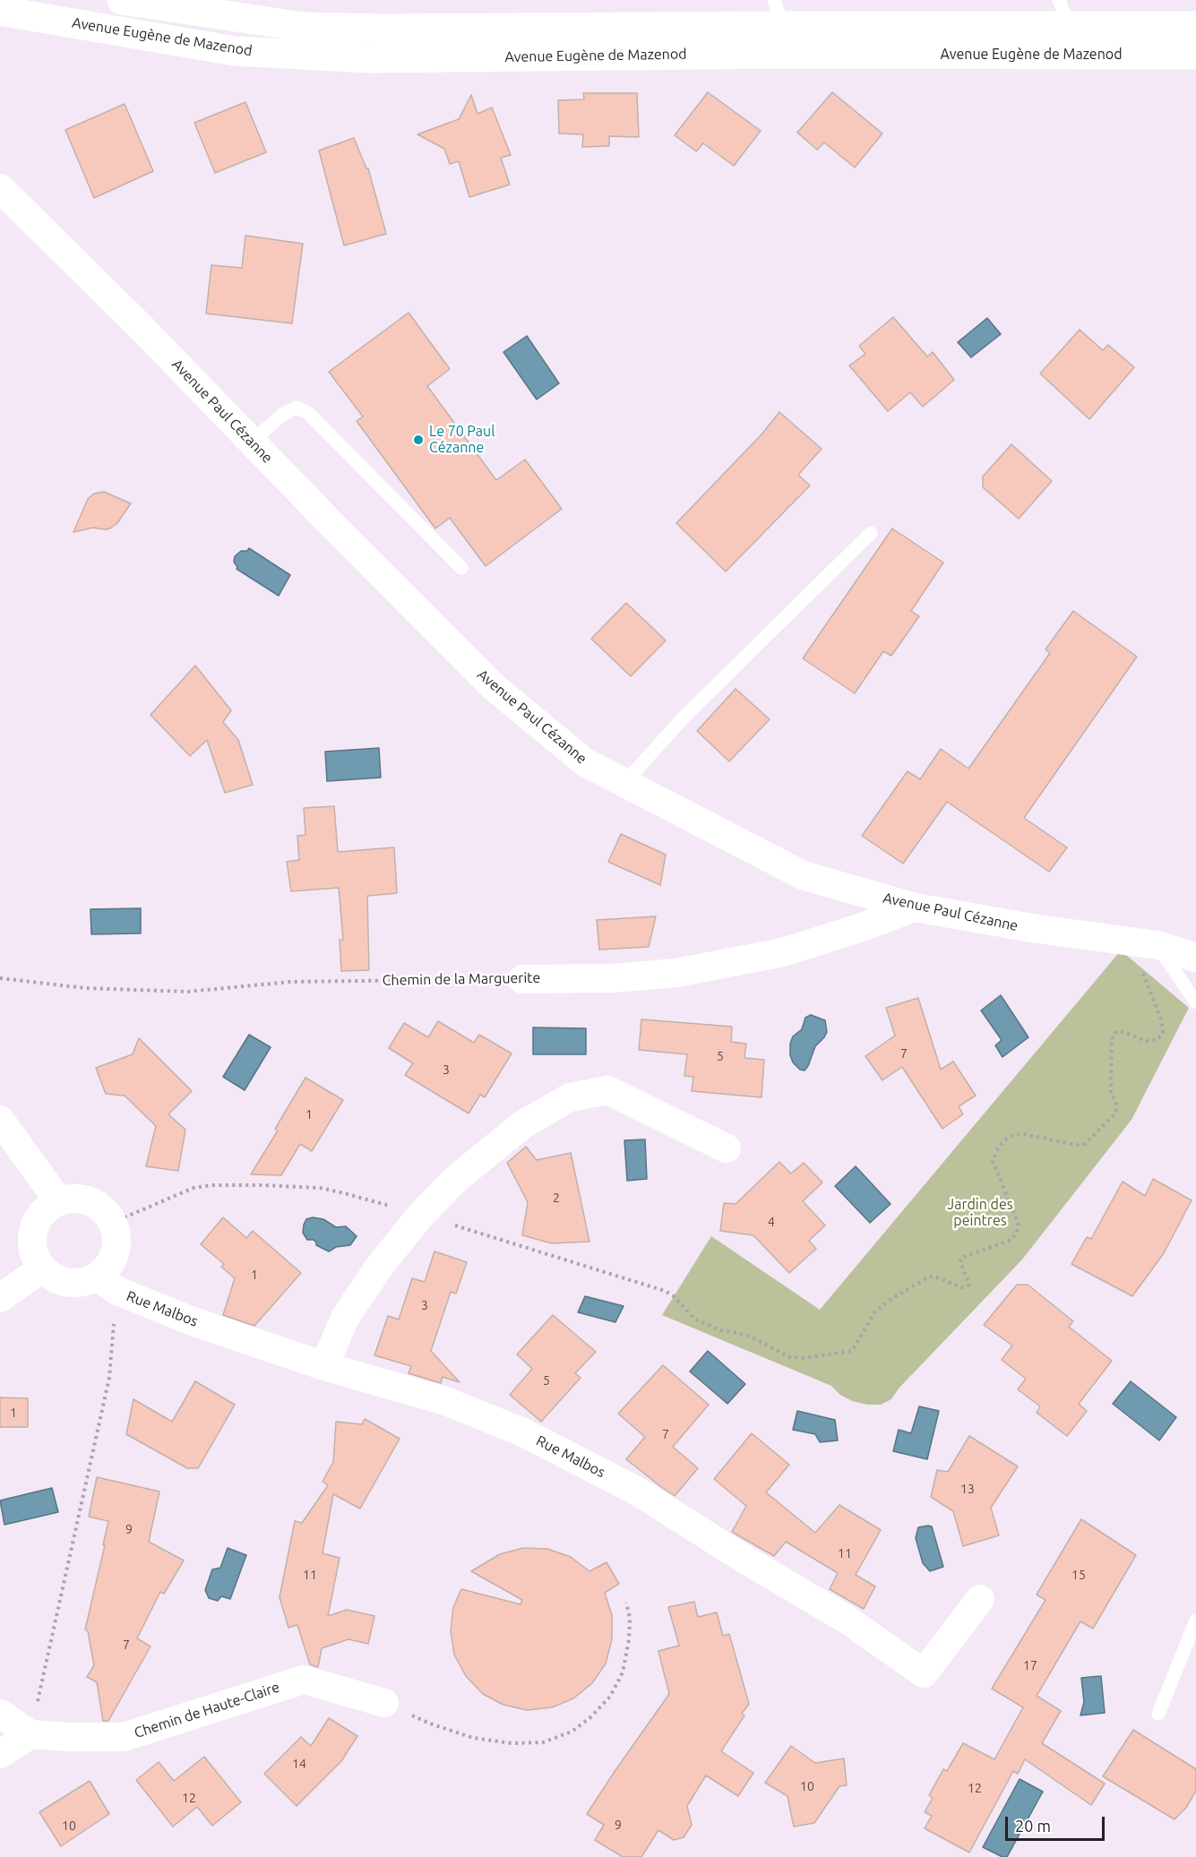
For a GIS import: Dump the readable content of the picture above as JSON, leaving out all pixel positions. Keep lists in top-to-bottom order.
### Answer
{
  "streets": {
    "street": [
      "Avenue Eugène de Mazenod",
      "Avenue Paul Cézanne",
      "Chemin de la Marguerite",
      "Rue Malbos",
      "Chemin de Haute-Claire"
    ]
  },
  "crossings": [
    ["Avenue Paul Cézanne", "Chemin de la Marguerite"]
  ],
  "parks": ["Jardin des peintres"],
  "places": ["Le 70 Paul Cézanne"],
  "house_numbers": [
    "7",
    "5",
    "3",
    "1",
    "2",
    "4",
    "1",
    "3",
    "5",
    "1",
    "7",
    "13",
    "9",
    "11",
    "11",
    "15",
    "7",
    "17",
    "14",
    "10",
    "12",
    "12",
    "9",
    "10"
  ],
  "scale_bar": "20 m"
}
